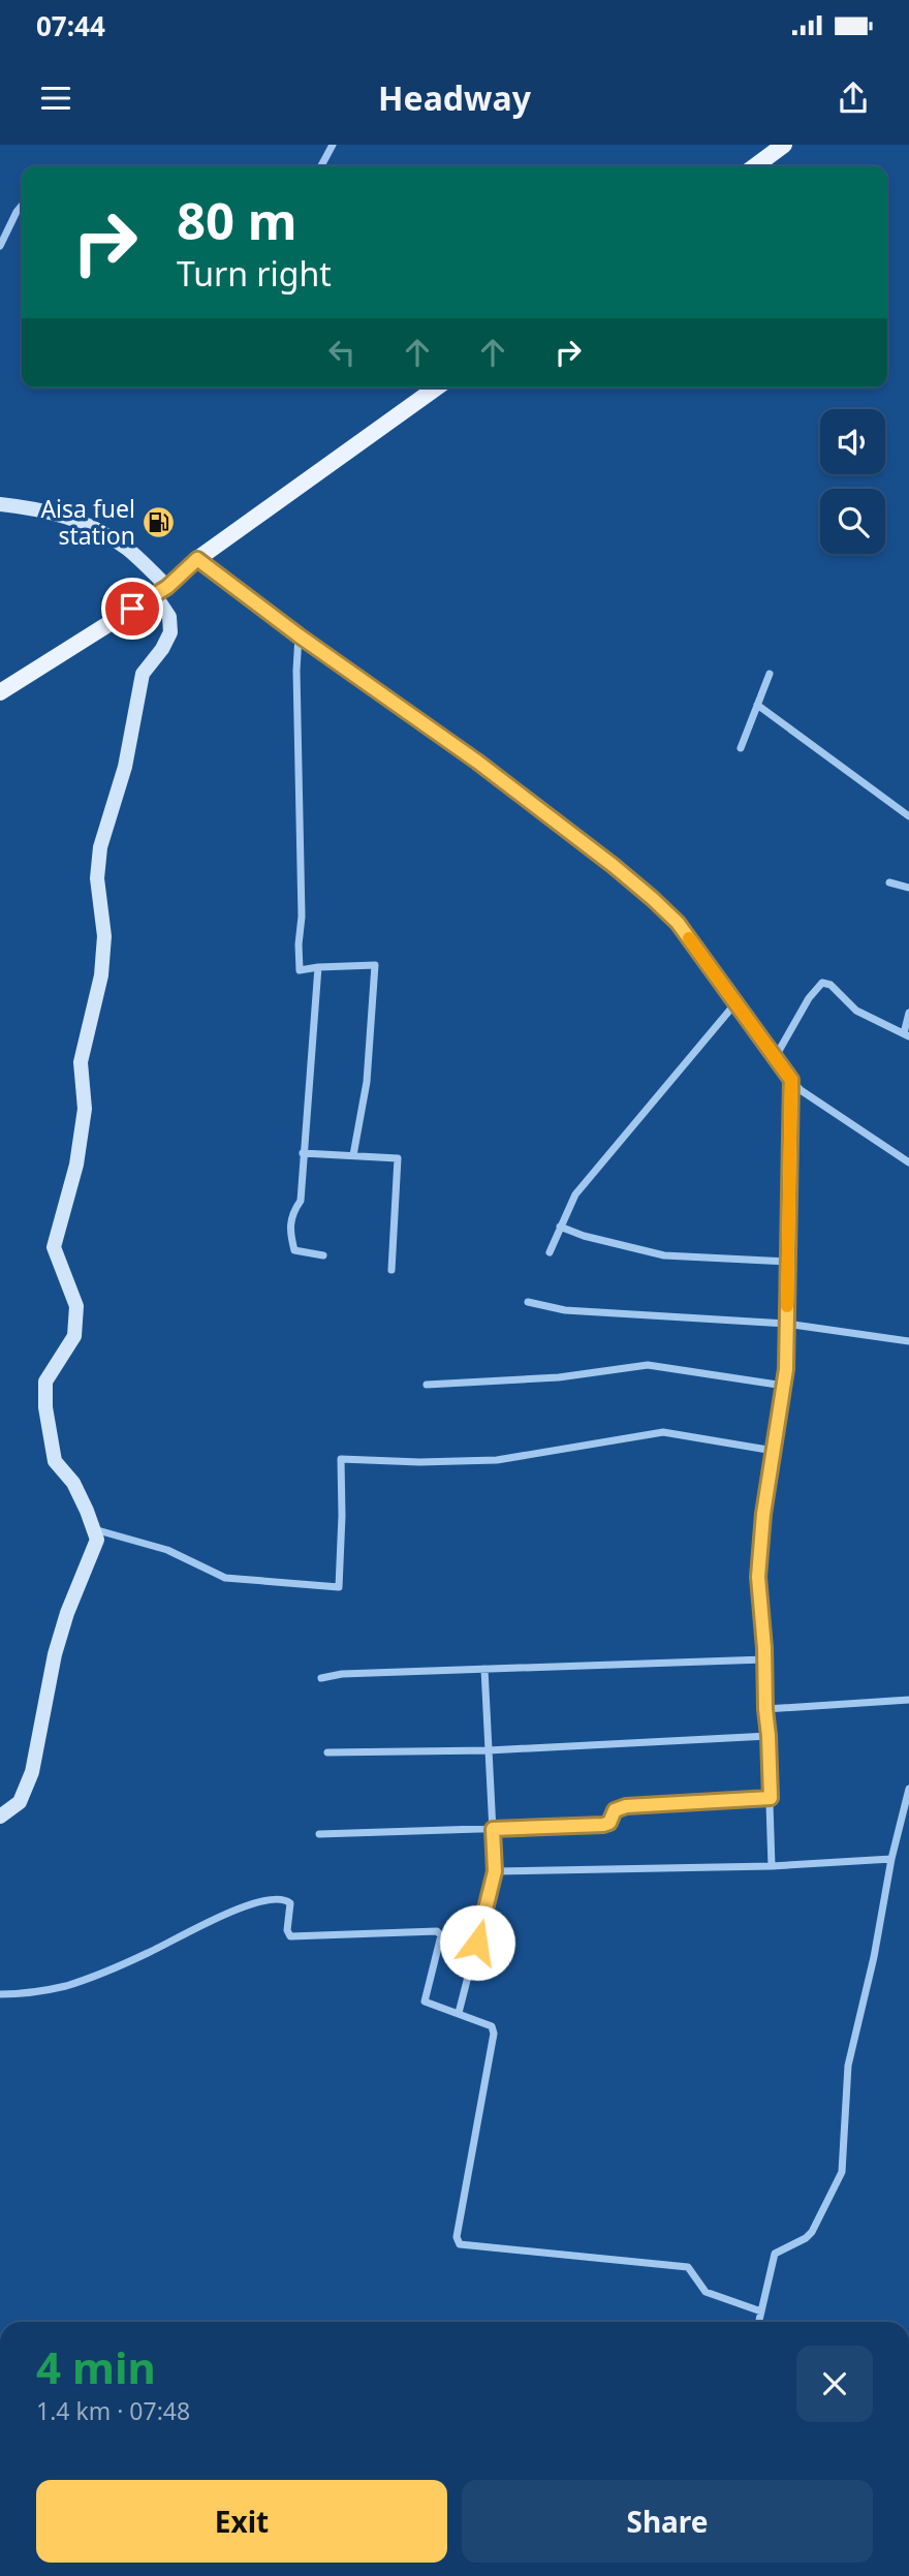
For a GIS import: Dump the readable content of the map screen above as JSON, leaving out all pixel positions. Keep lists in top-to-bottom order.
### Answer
{
  "places": {
    "fuel station": ["Aisa fuel station"]
  },
  "page": {
    "status": "07:44",
    "header": "Headway",
    "turn": ["80 m", "Turn right"],
    "heading": ["4 min", "1.4 km · 07:48"],
    "buttons": ["Exit", "Share"]
  }
}
